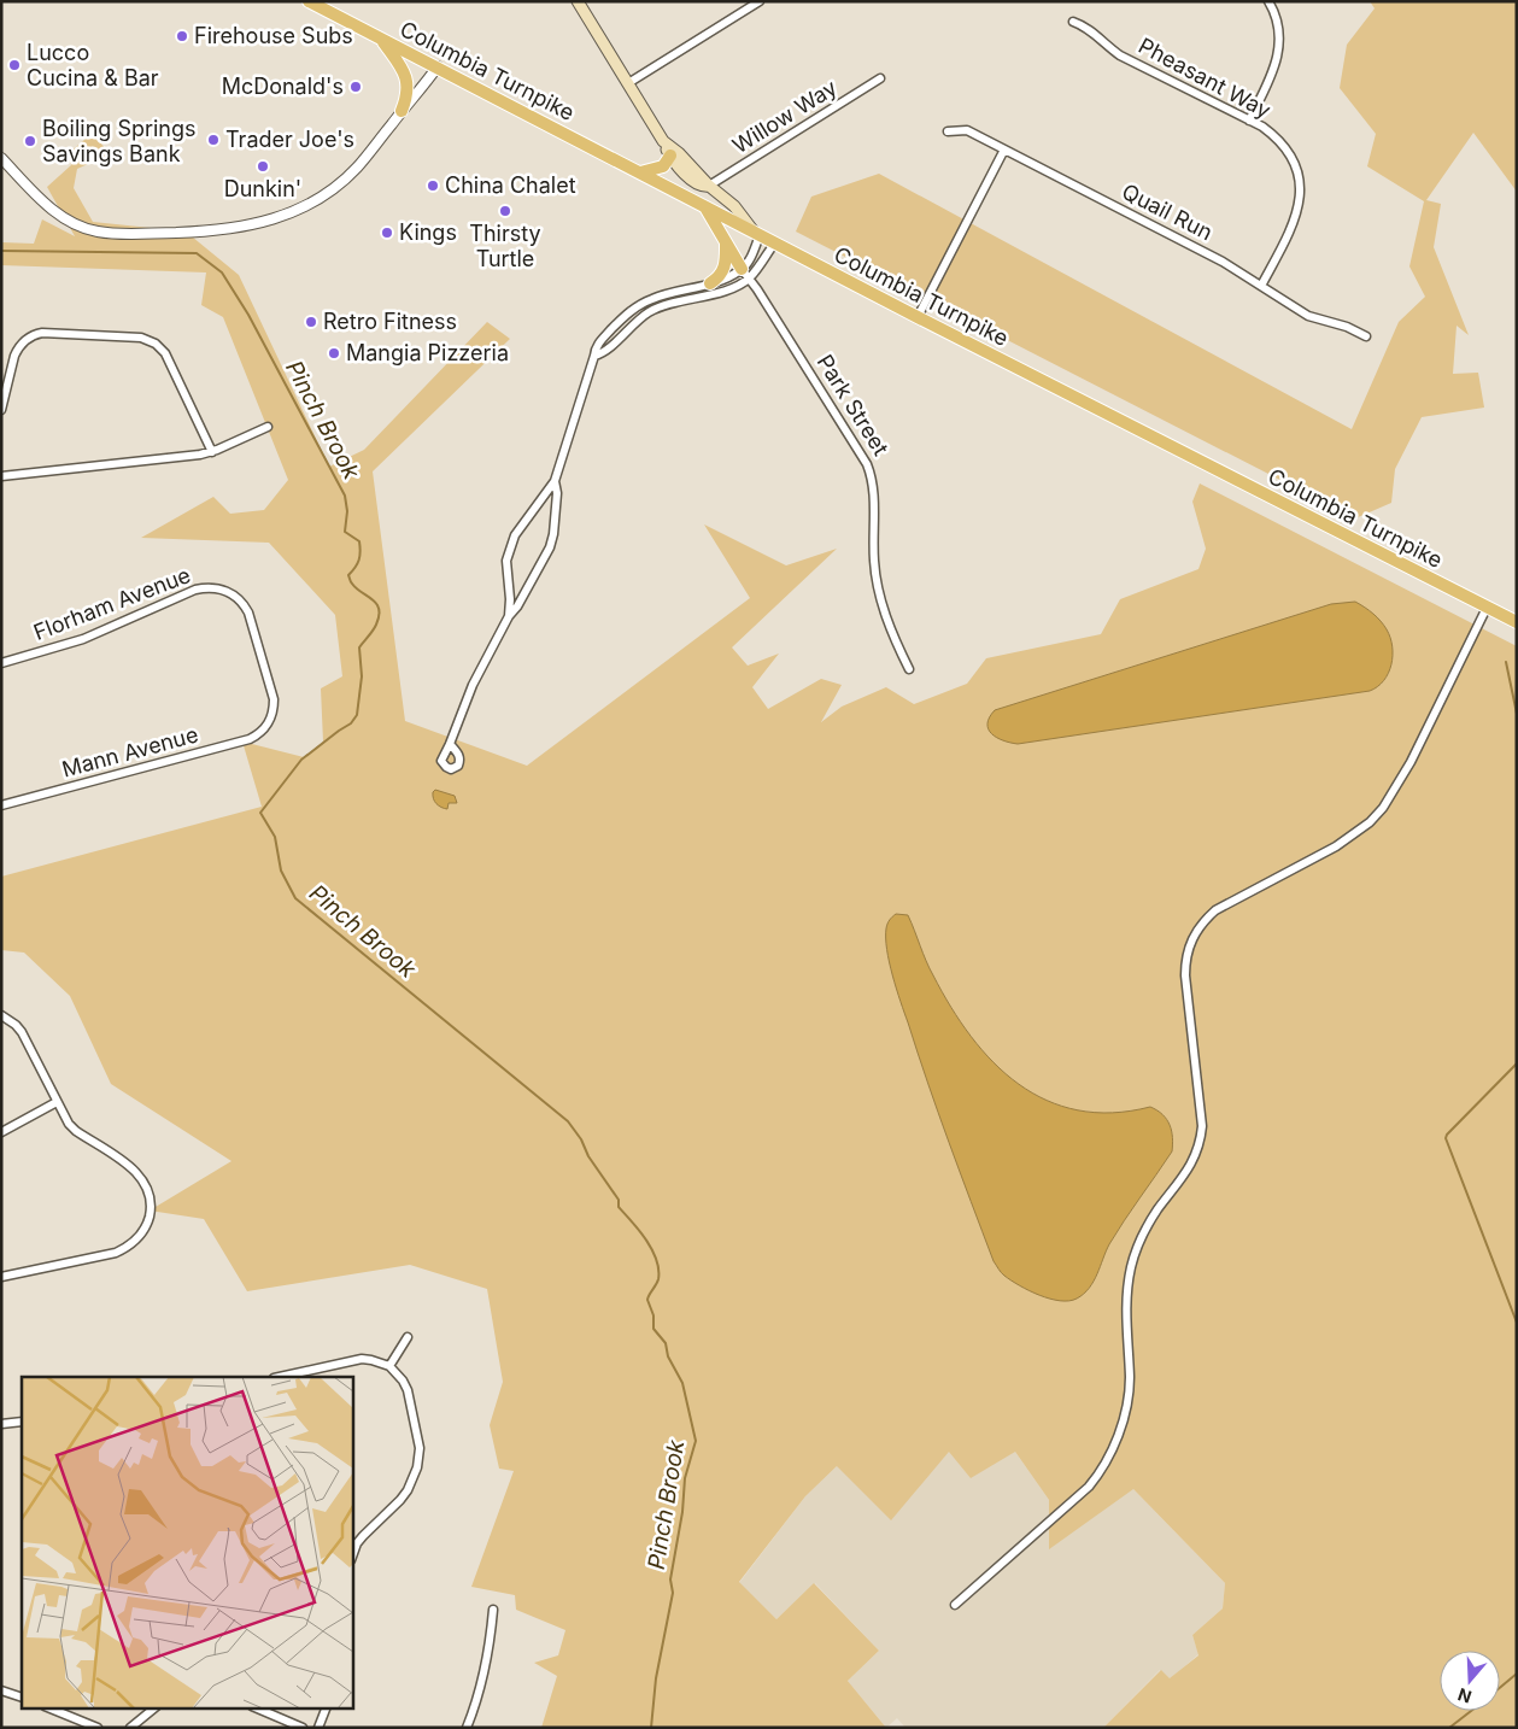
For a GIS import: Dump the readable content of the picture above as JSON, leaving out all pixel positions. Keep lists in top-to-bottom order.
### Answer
{
  "streets": {
    "main road": ["Columbia Turnpike"],
    "street": [
      "Pheasant Way",
      "Willow Way",
      "Quail Run",
      "Park Street",
      "Florham Avenue",
      "Mann Avenue"
    ]
  },
  "crossings": [
    ["Pheasant Way", "Quail Run"],
    ["Florham Avenue", "Mann Avenue"]
  ],
  "water": ["Pinch Brook"],
  "places": [
    "Firehouse Subs",
    "Lucco Cucina & Bar",
    "McDonald's",
    "Trader Joe's",
    "Boiling Springs Savings Bank",
    "Dunkin'",
    "China Chalet",
    "Thirsty Turtle",
    "Kings",
    "Retro Fitness",
    "Mangia Pizzeria"
  ],
  "north": "bottom"
}
